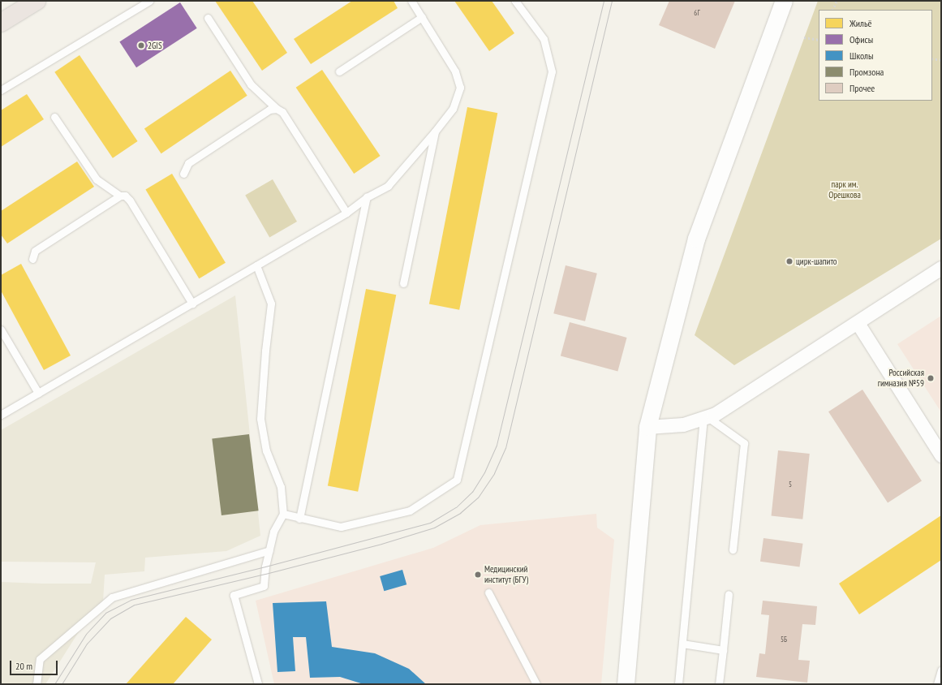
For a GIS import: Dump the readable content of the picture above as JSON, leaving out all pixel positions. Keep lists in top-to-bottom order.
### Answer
{
  "parks": ["парк им. Орешкова"],
  "places": [
    "2GIS",
    "цирк-шапито",
    "Российская гимназия №59",
    "Медицинский институт (БГУ)"
  ],
  "house_numbers": ["6Г", "5", "5Б"],
  "legend": [
    "Жильё",
    "Офисы",
    "Школы",
    "Промзона",
    "Прочее"
  ],
  "scale_bar": "20 m"
}
